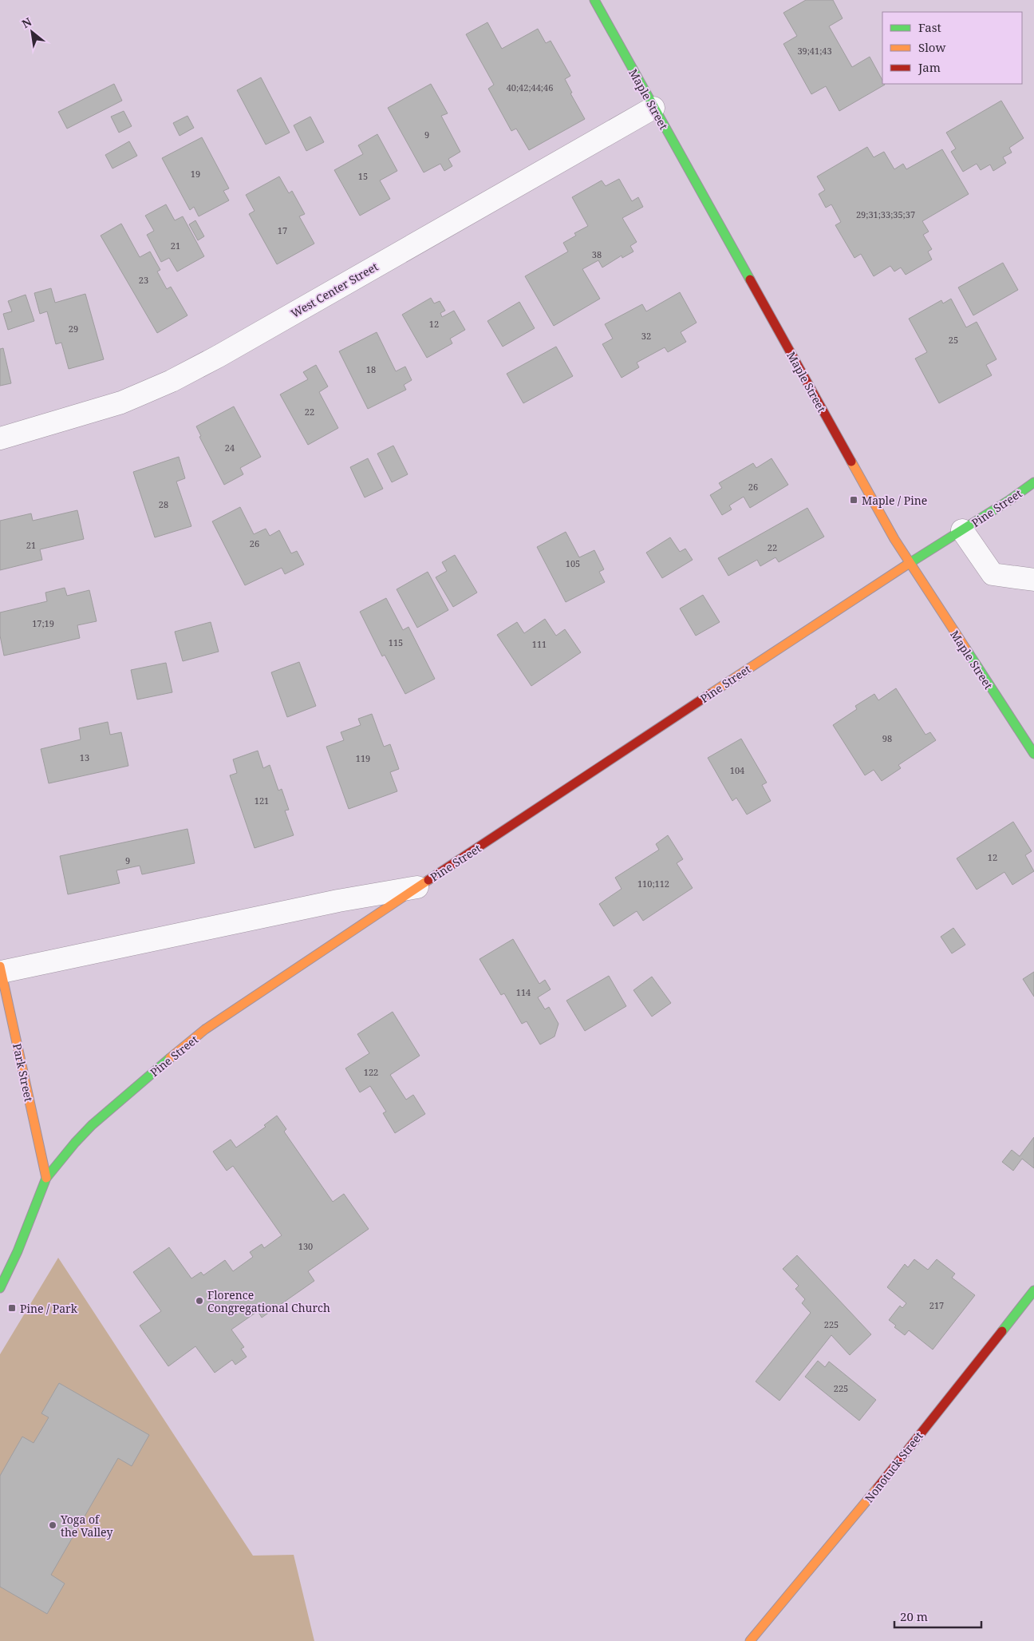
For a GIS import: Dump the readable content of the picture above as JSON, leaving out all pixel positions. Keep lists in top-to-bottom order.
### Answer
{
  "streets": {
    "main road": [
      "Maple Street",
      "Pine Street",
      "Park Street",
      "Nonotuck Street"
    ],
    "street": ["West Center Street"]
  },
  "crossings": [
    ["Maple Street", "West Center Street"],
    ["Maple Street", "Pine Street"],
    ["Pine Street", "Park Street"]
  ],
  "places": {
    "transit": ["Maple / Pine", "Pine / Park"],
    "other": ["Florence Congregational Church", "Yoga of the Valley"]
  },
  "house_numbers": [
    "39;41;43",
    "40;42;44;46",
    "9",
    "19",
    "15",
    "29;31;33;35;37",
    "17",
    "21",
    "38",
    "23",
    "12",
    "29",
    "32",
    "25",
    "18",
    "22",
    "24",
    "26",
    "28",
    "26",
    "21",
    "22",
    "105",
    "17;19",
    "115",
    "111",
    "98",
    "13",
    "119",
    "104",
    "121",
    "12",
    "9",
    "110;112",
    "114",
    "122",
    "130",
    "217",
    "225",
    "225"
  ],
  "legend": ["Fast", "Slow", "Jam"],
  "scale_bar": "20 m",
  "north": "top left"
}
